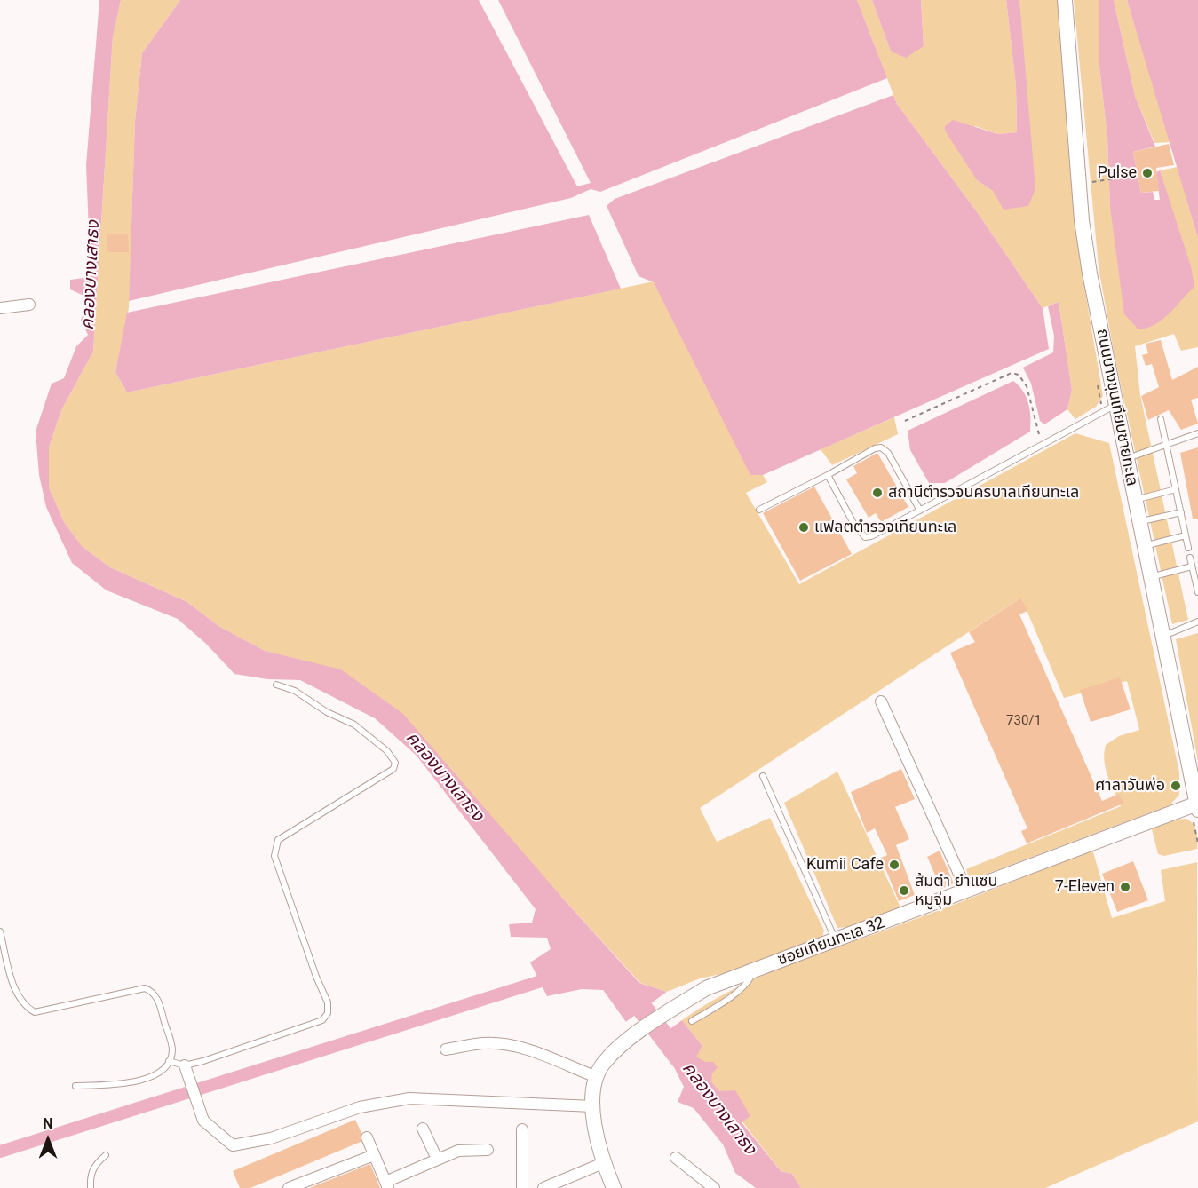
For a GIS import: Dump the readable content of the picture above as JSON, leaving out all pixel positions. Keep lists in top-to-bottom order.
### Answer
{
  "streets": {
    "main road": ["ถนนบางขุนเทียนชายทะเล", "ซอยเทียนทะเล 32"]
  },
  "crossings": [
    ["ถนนบางขุนเทียนชายทะเล", "ซอยเทียนทะเล 32"]
  ],
  "water": ["คลองบางเสาธง"],
  "places": [
    "Pulse",
    "สถานีตำรวจนครบาลเทียนทะเล",
    "แฟลตตำรวจเทียนทะเล",
    "ศาลาวันพ่อ",
    "Kumii Cafe",
    "7-Eleven",
    "ส้มตำ ยำแซบ หมูจุ่ม"
  ],
  "house_numbers": ["730/1"],
  "north": "top"
}
